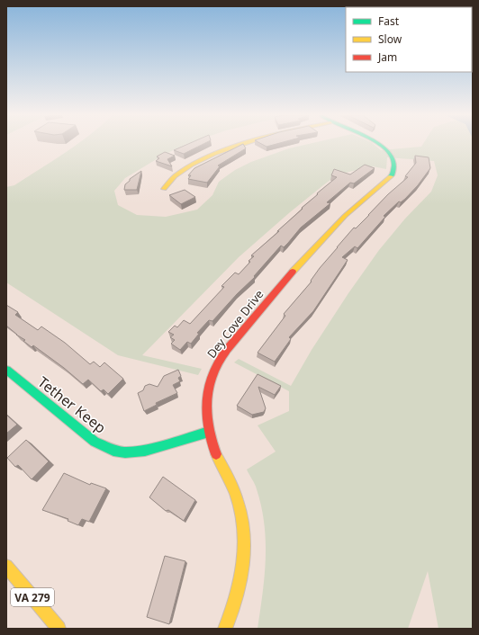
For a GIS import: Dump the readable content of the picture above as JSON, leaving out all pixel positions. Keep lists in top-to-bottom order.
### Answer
{
  "streets": {
    "street": ["Dey Cove Drive", "Tether Keep", "VA 279"]
  },
  "crossings": [
    ["Dey Cove Drive", "Tether Keep"]
  ],
  "legend": ["Fast", "Slow", "Jam"]
}
